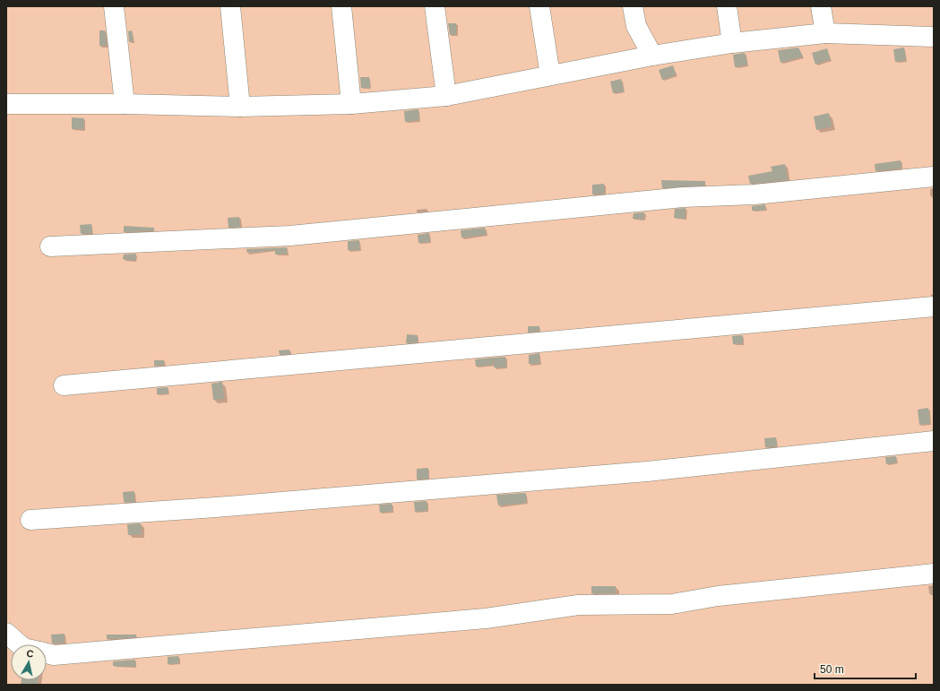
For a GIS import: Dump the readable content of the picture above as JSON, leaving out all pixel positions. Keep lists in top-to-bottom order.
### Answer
{
  "scale_bar": "50 m",
  "north": "top"
}
